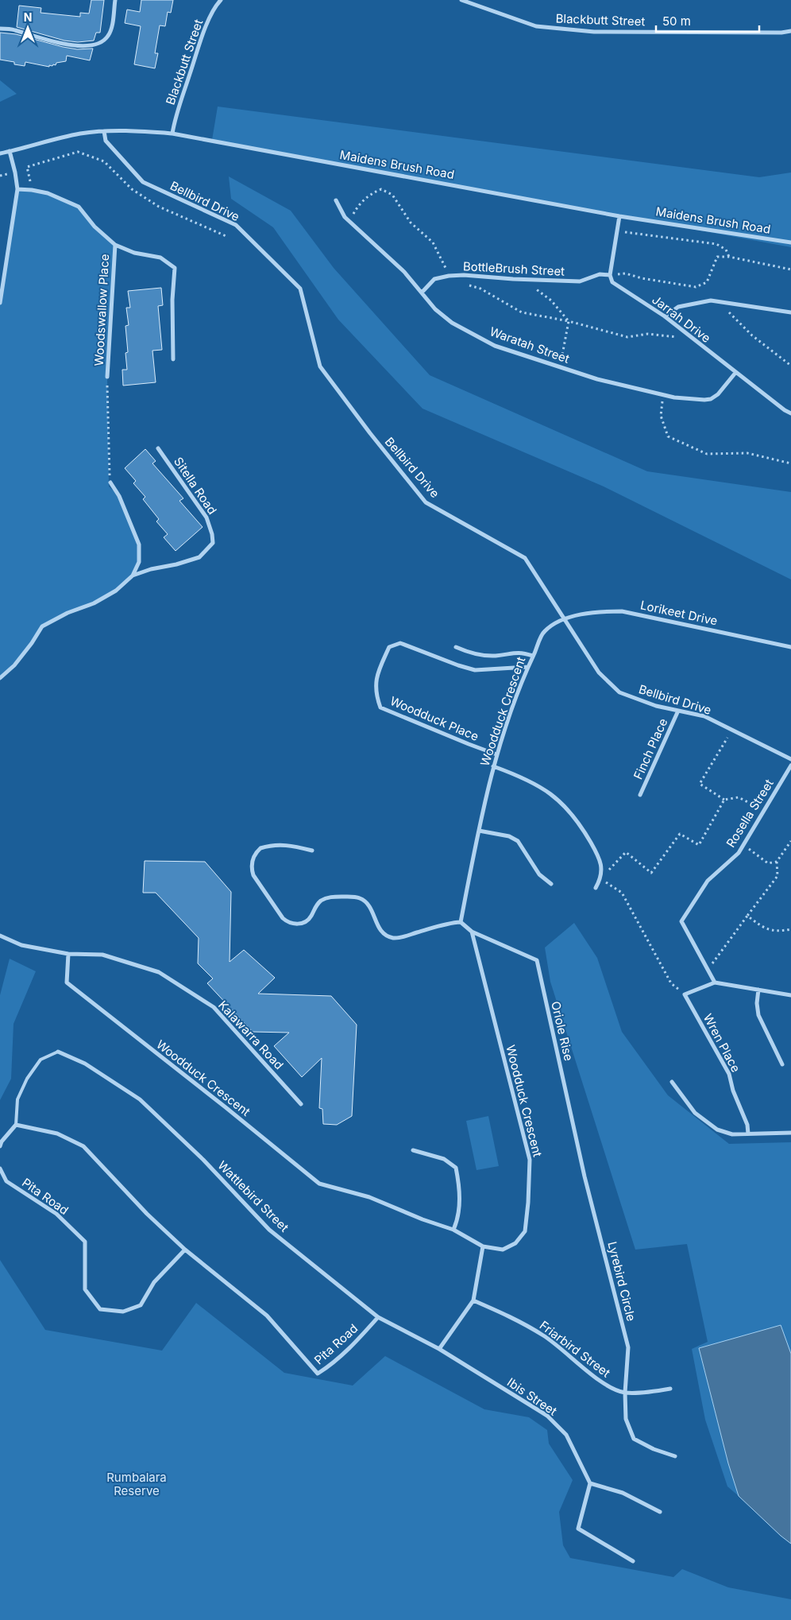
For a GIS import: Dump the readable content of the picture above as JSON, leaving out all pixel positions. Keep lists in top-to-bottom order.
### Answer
{
  "streets": {
    "street": [
      "Blackbutt Street",
      "Maidens Brush Road",
      "Bellbird Drive",
      "BottleBrush Street",
      "Woodswallow Place",
      "Jarrah Drive",
      "Waratah Street",
      "Sitella Road",
      "Lorikeet Drive",
      "Woodduck Crescent",
      "Woodduck Place",
      "Finch Place",
      "Rosella Street",
      "Oriole Rise",
      "Kalawarra Road",
      "Wren Place",
      "Pita Road",
      "Wattlebird Street",
      "Lyrebird Circle",
      "Friarbird Street",
      "Ibis Street"
    ]
  },
  "crossings": [
    ["Blackbutt Street", "Maidens Brush Road"],
    ["Maidens Brush Road", "Bellbird Drive"],
    ["Bellbird Drive", "Lorikeet Drive"],
    ["Bellbird Drive", "Woodduck Crescent"],
    ["Bellbird Drive", "Finch Place"],
    ["BottleBrush Street", "Jarrah Drive"],
    ["BottleBrush Street", "Waratah Street"],
    ["Jarrah Drive", "Waratah Street"],
    ["Lorikeet Drive", "Woodduck Crescent"],
    ["Woodduck Crescent", "Woodduck Place"],
    ["Woodduck Crescent", "Oriole Rise"],
    ["Woodduck Crescent", "Kalawarra Road"],
    ["Oriole Rise", "Lyrebird Circle"],
    ["Pita Road", "Wattlebird Street"],
    ["Wattlebird Street", "Ibis Street"],
    ["Lyrebird Circle", "Friarbird Street"]
  ],
  "parks": ["Rumbalara Reserve"],
  "scale_bar": "50 m",
  "north": "top"
}
